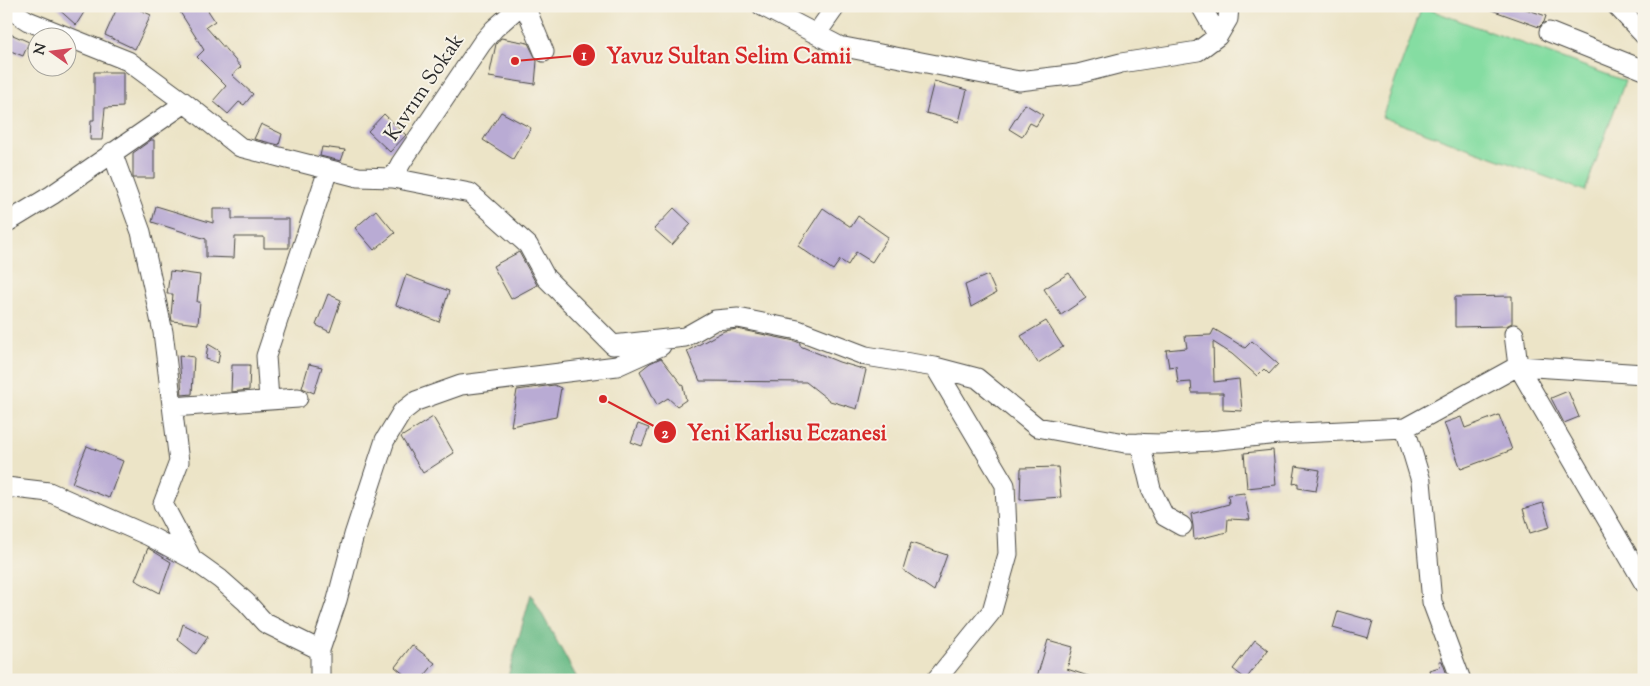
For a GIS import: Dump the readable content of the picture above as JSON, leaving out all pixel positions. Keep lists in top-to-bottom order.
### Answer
{
  "streets": {
    "street": ["Kıvrım Sokak"]
  },
  "places": ["Yavuz Sultan Selim Camii", "Yeni Karlısu Eczanesi"],
  "north": "left"
}
